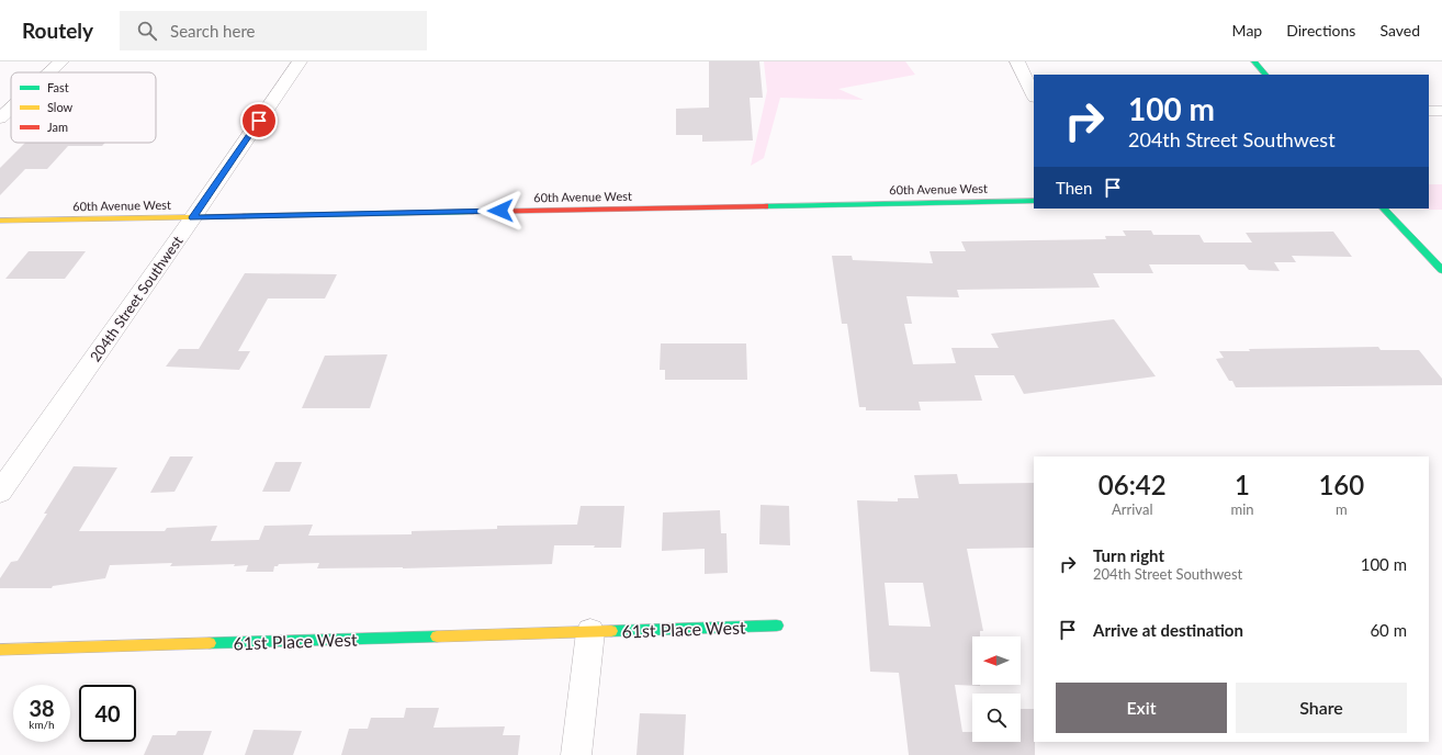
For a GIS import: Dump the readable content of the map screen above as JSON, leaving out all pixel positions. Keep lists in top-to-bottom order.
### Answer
{
  "streets": {
    "street": ["60th Avenue West", "204th Street Southwest", "61st Place West"]
  },
  "crossings": [
    ["60th Avenue West", "204th Street Southwest"]
  ],
  "legend": ["Fast", "Slow", "Jam"],
  "north": "left",
  "page": {
    "header": "Routely",
    "search": "Search here",
    "nav": ["Map", "Directions", "Saved"],
    "turn": ["100 m", "204th Street Southwest"],
    "then": "Then",
    "eta": [
      "06:42",
      "Arrival",
      "1",
      "min",
      "160",
      "m"
    ],
    "list": [
      {
        "name": "Turn right",
        "note": "204th Street Southwest",
        "value": "100 m"
      },
      {
        "name": "Arrive at destination",
        "value": "60 m"
      }
    ],
    "buttons": ["Exit", "Share"],
    "speed": "38 km/h",
    "limit": "40"
  }
}
